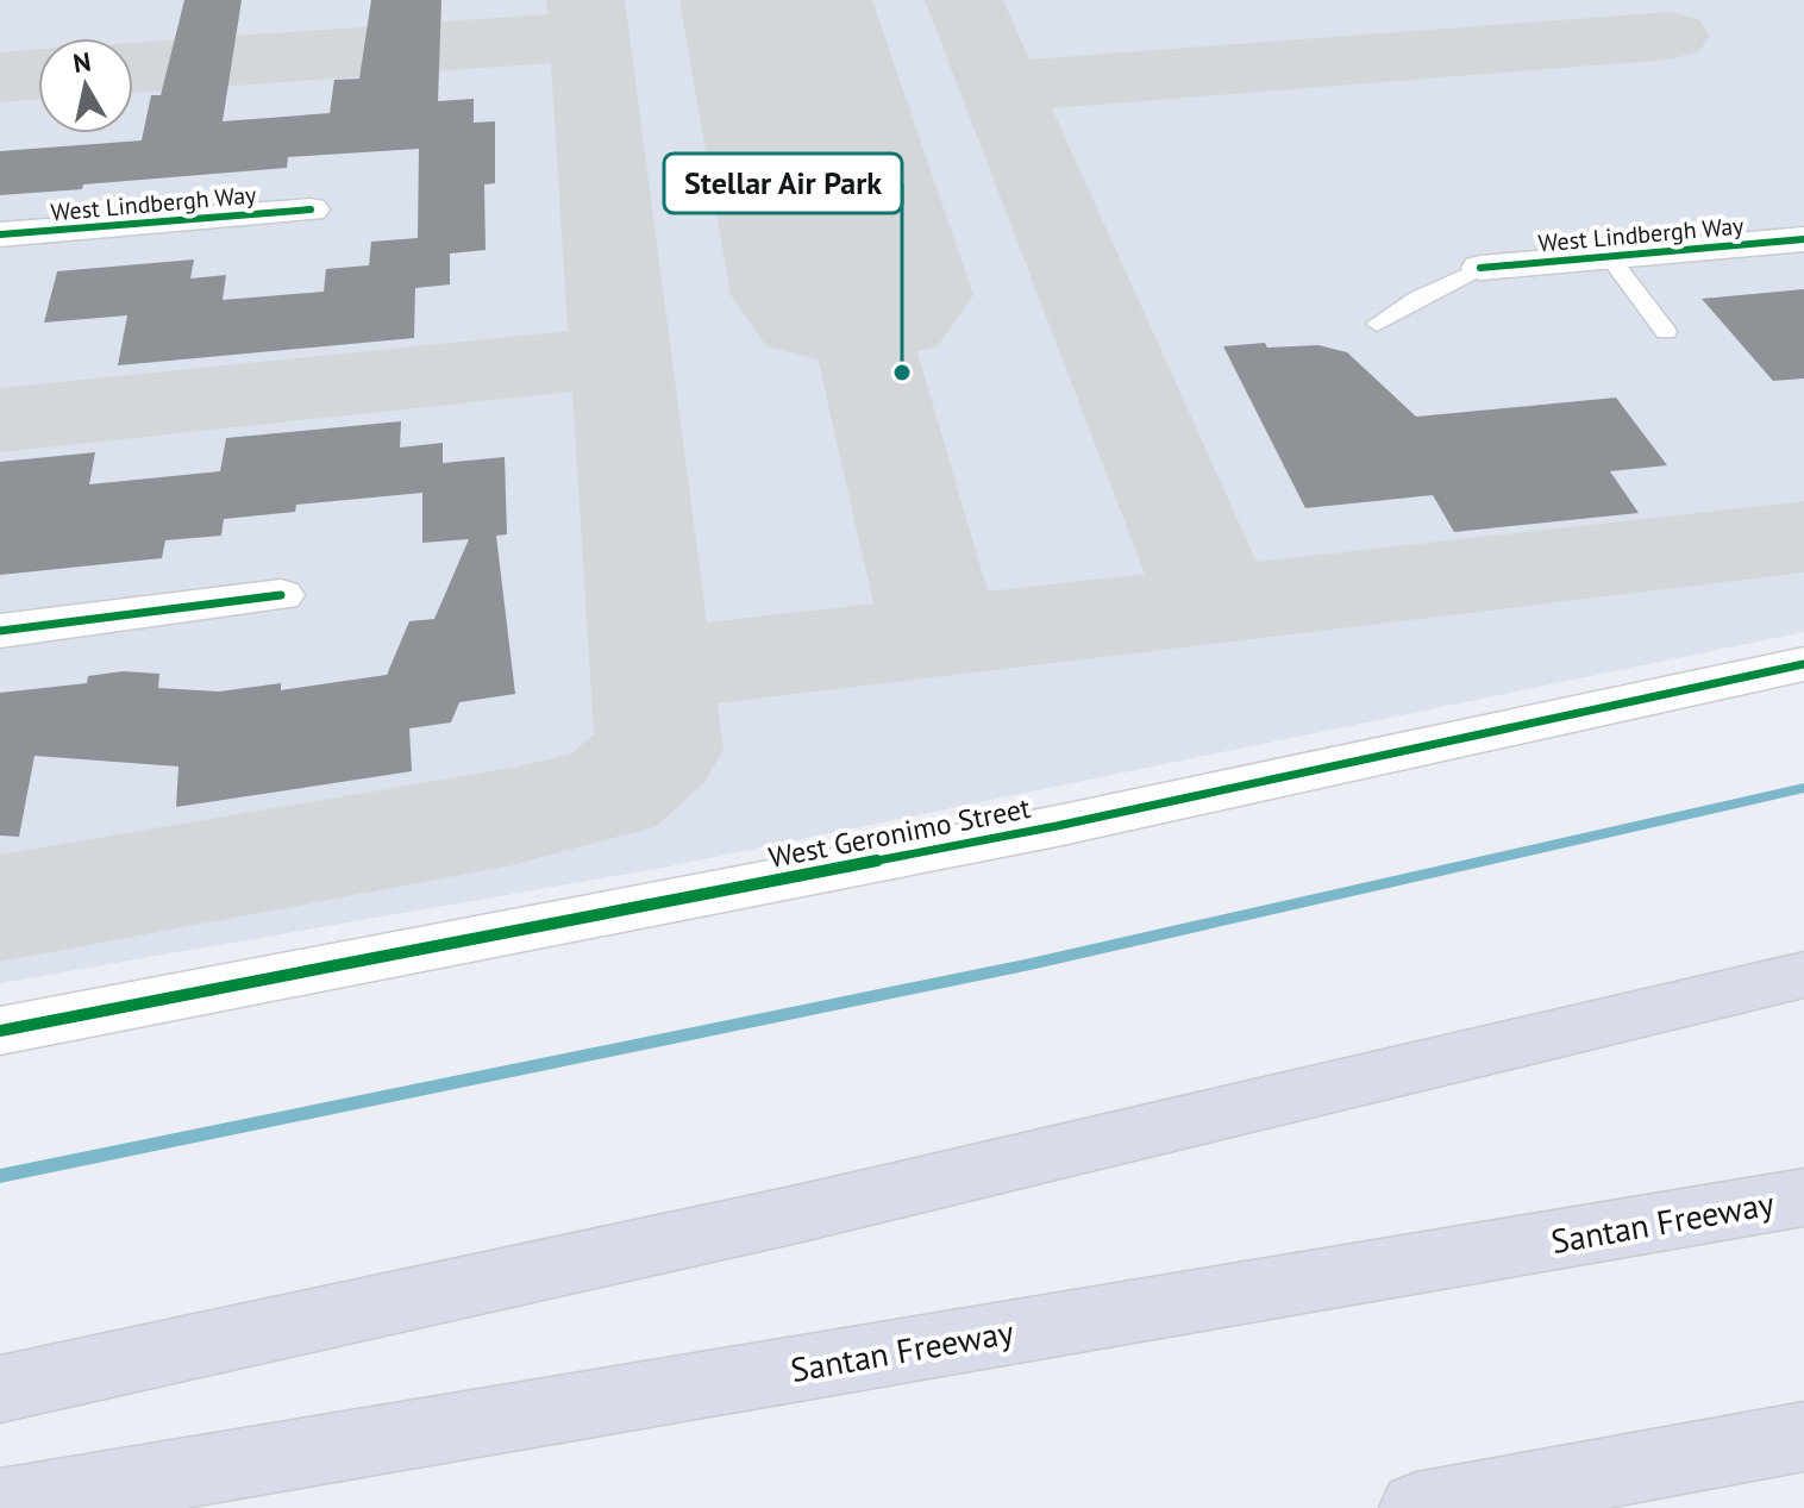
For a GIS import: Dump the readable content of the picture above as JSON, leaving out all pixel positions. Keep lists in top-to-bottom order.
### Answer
{
  "streets": {
    "highway": ["Santan Freeway"],
    "street": ["West Lindbergh Way", "West Geronimo Street"]
  },
  "places": ["Stellar Air Park"],
  "north": "top"
}
